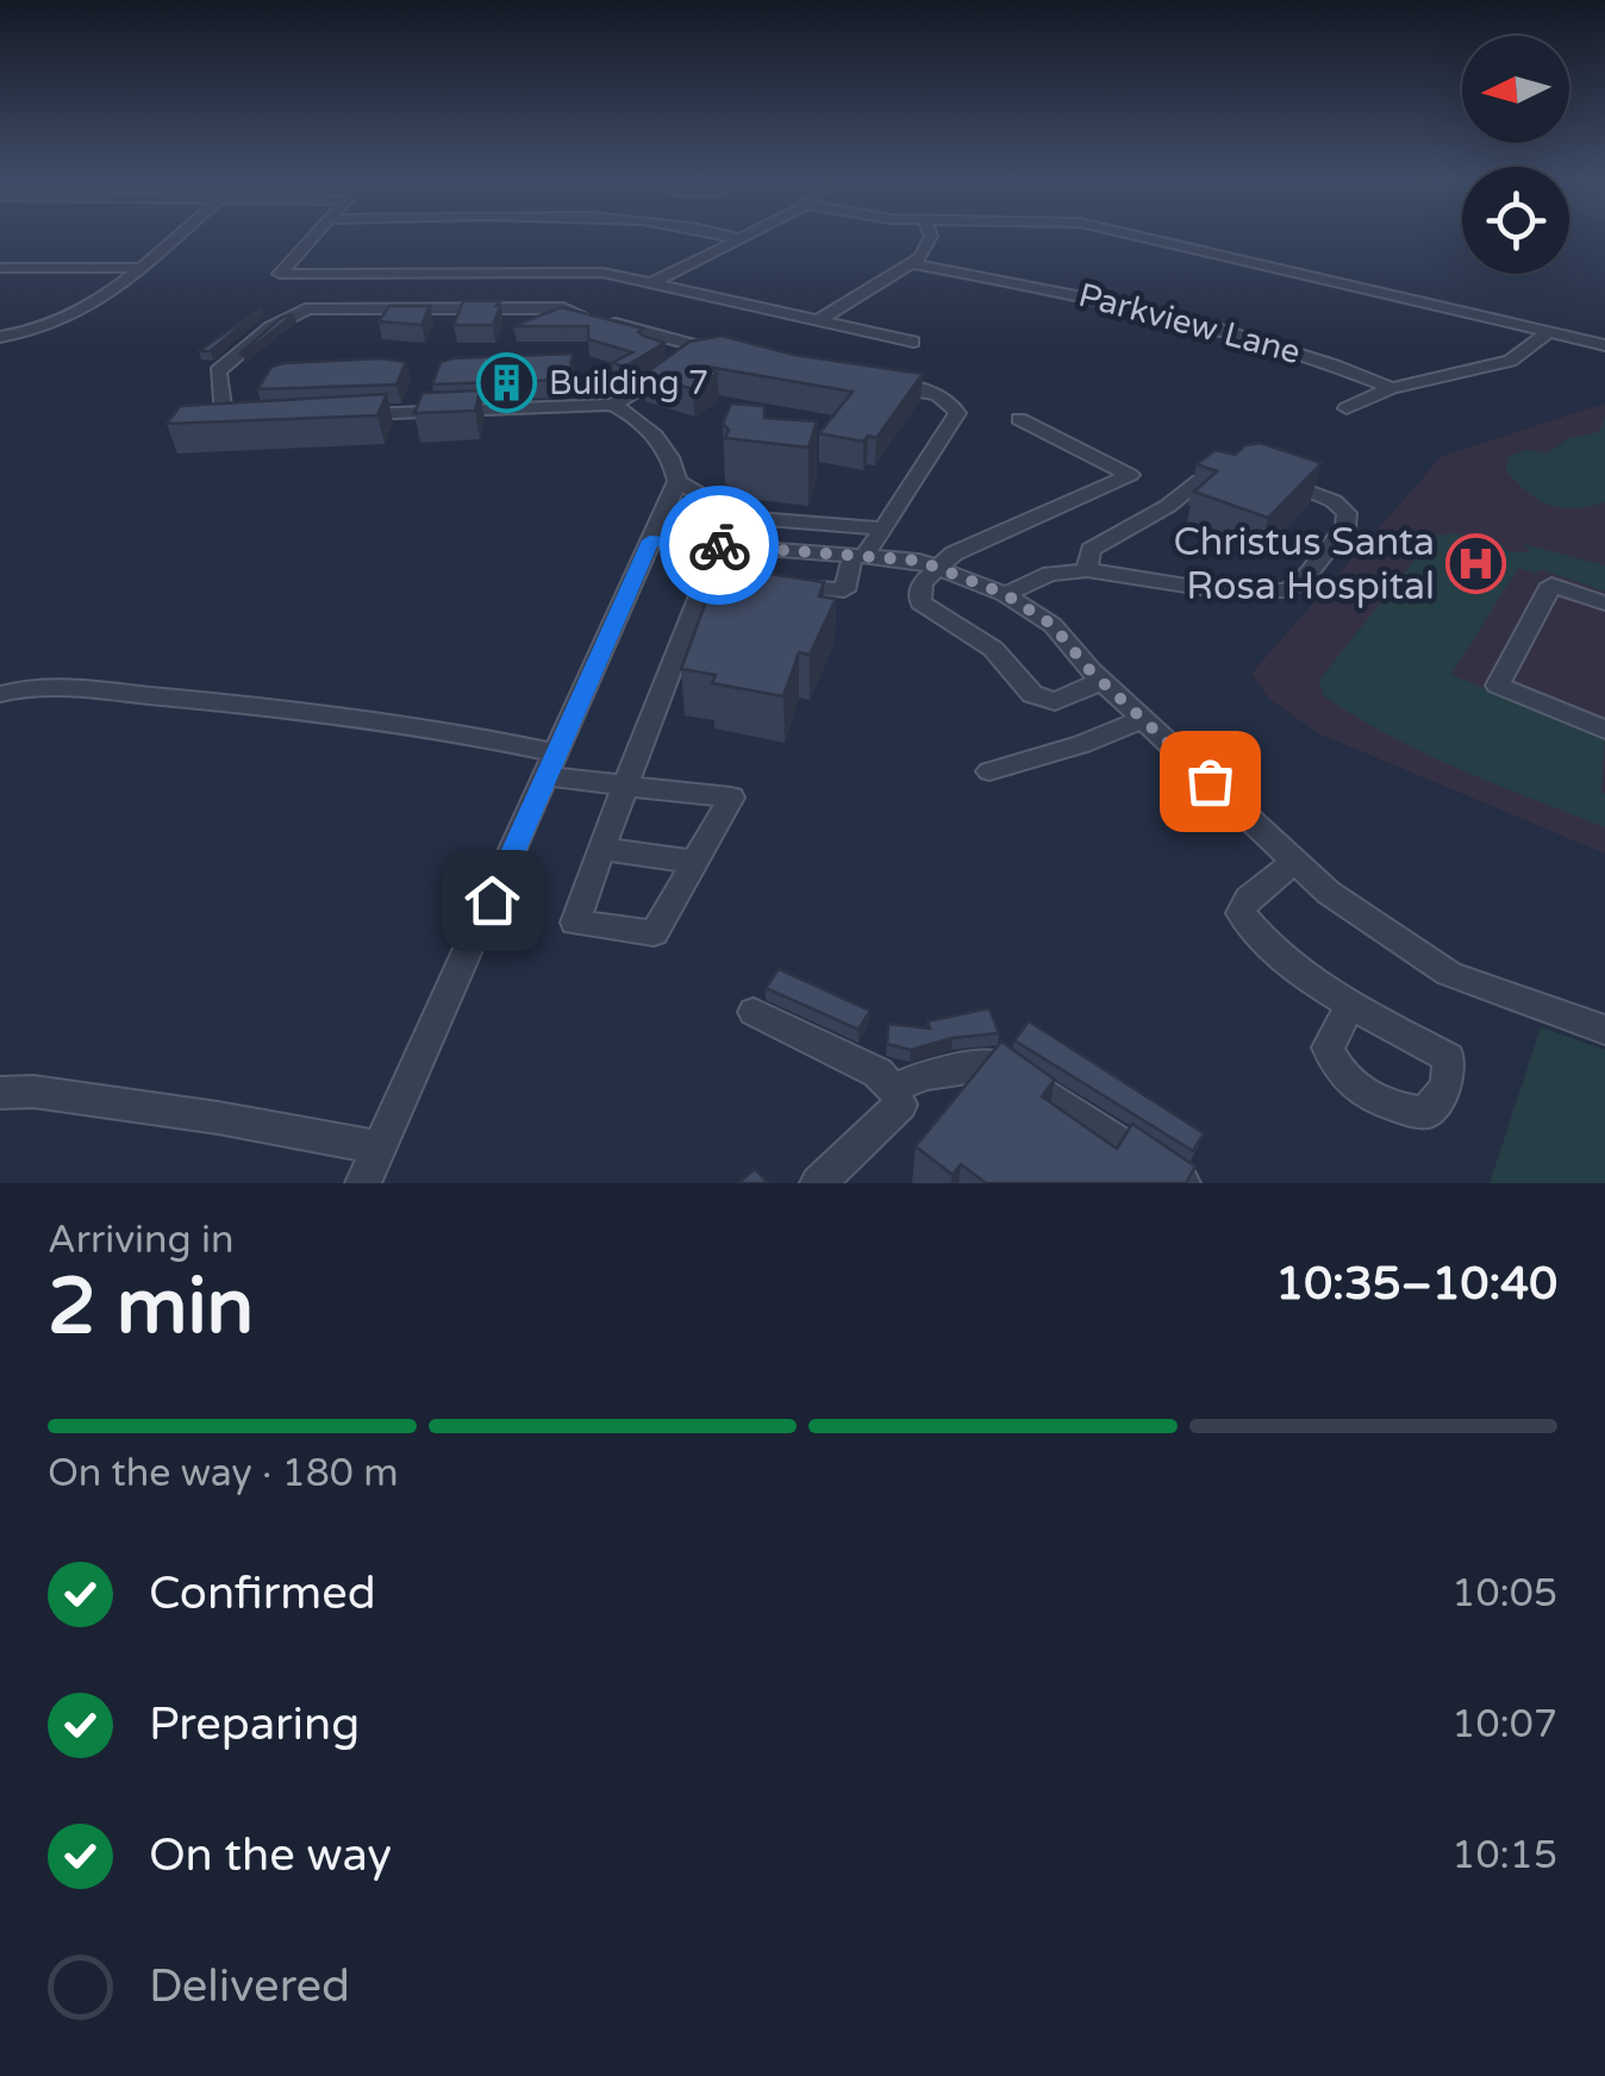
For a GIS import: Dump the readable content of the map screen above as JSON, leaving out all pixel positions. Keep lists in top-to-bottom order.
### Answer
{
  "streets": {
    "street": ["Parkview Lane"]
  },
  "places": {
    "building": ["Building 7"],
    "hospital": ["Christus Santa Rosa Hospital"]
  },
  "north": "left",
  "page": {
    "heading": ["2 min", "Arriving in", "10:35–10:40"],
    "bar": "On the way · 180 m",
    "list": [
      ["Confirmed", "10:05"],
      ["Preparing", "10:07"],
      ["On the way", "10:15"],
      "Delivered"
    ]
  }
}
